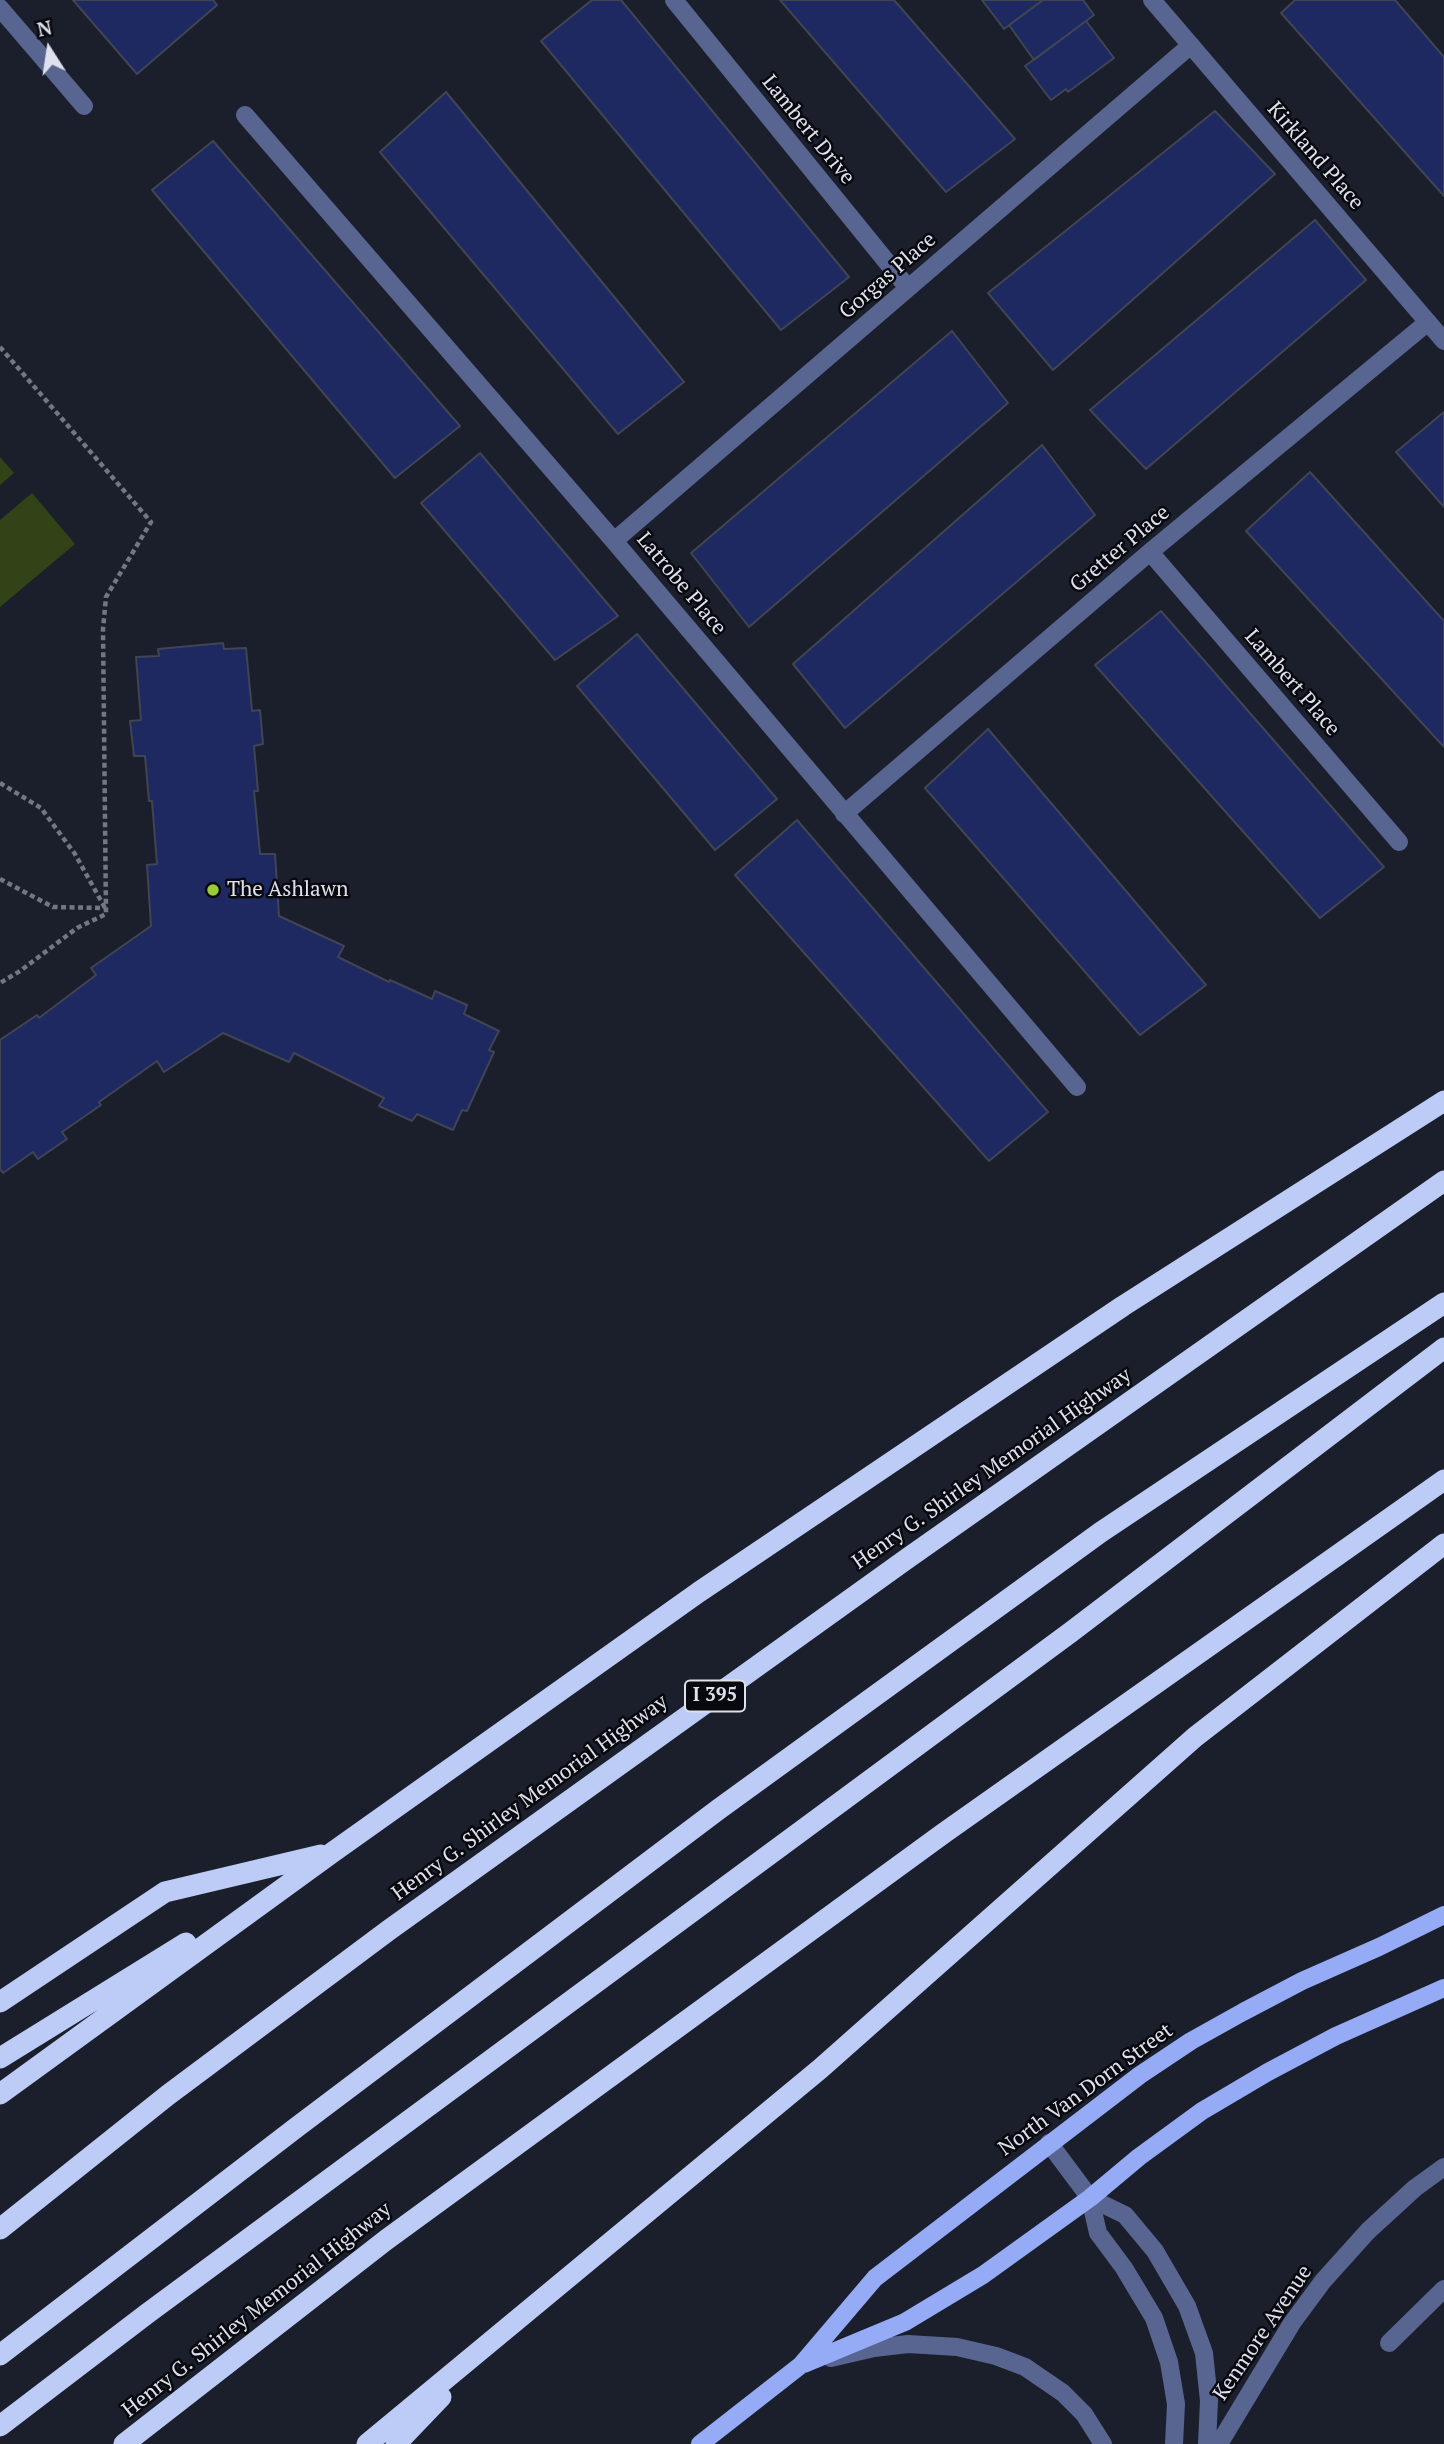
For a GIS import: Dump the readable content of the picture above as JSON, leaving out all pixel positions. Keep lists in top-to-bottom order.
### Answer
{
  "streets": {
    "highway": ["Henry G. Shirley Memorial Highway", "I 395"],
    "main road": ["North Van Dorn Street"],
    "street": [
      "Lambert Drive",
      "Kirkland Place",
      "Gorgas Place",
      "Gretter Place",
      "Latrobe Place",
      "Lambert Place",
      "Kenmore Avenue"
    ]
  },
  "crossings": [
    ["Lambert Drive", "Gorgas Place"],
    ["Kirkland Place", "Gorgas Place"],
    ["Kirkland Place", "Gretter Place"],
    ["Gorgas Place", "Latrobe Place"],
    ["Gretter Place", "Latrobe Place"],
    ["Gretter Place", "Lambert Place"],
    ["North Van Dorn Street", "Kenmore Avenue"]
  ],
  "places": ["The Ashlawn"],
  "north": "top"
}
